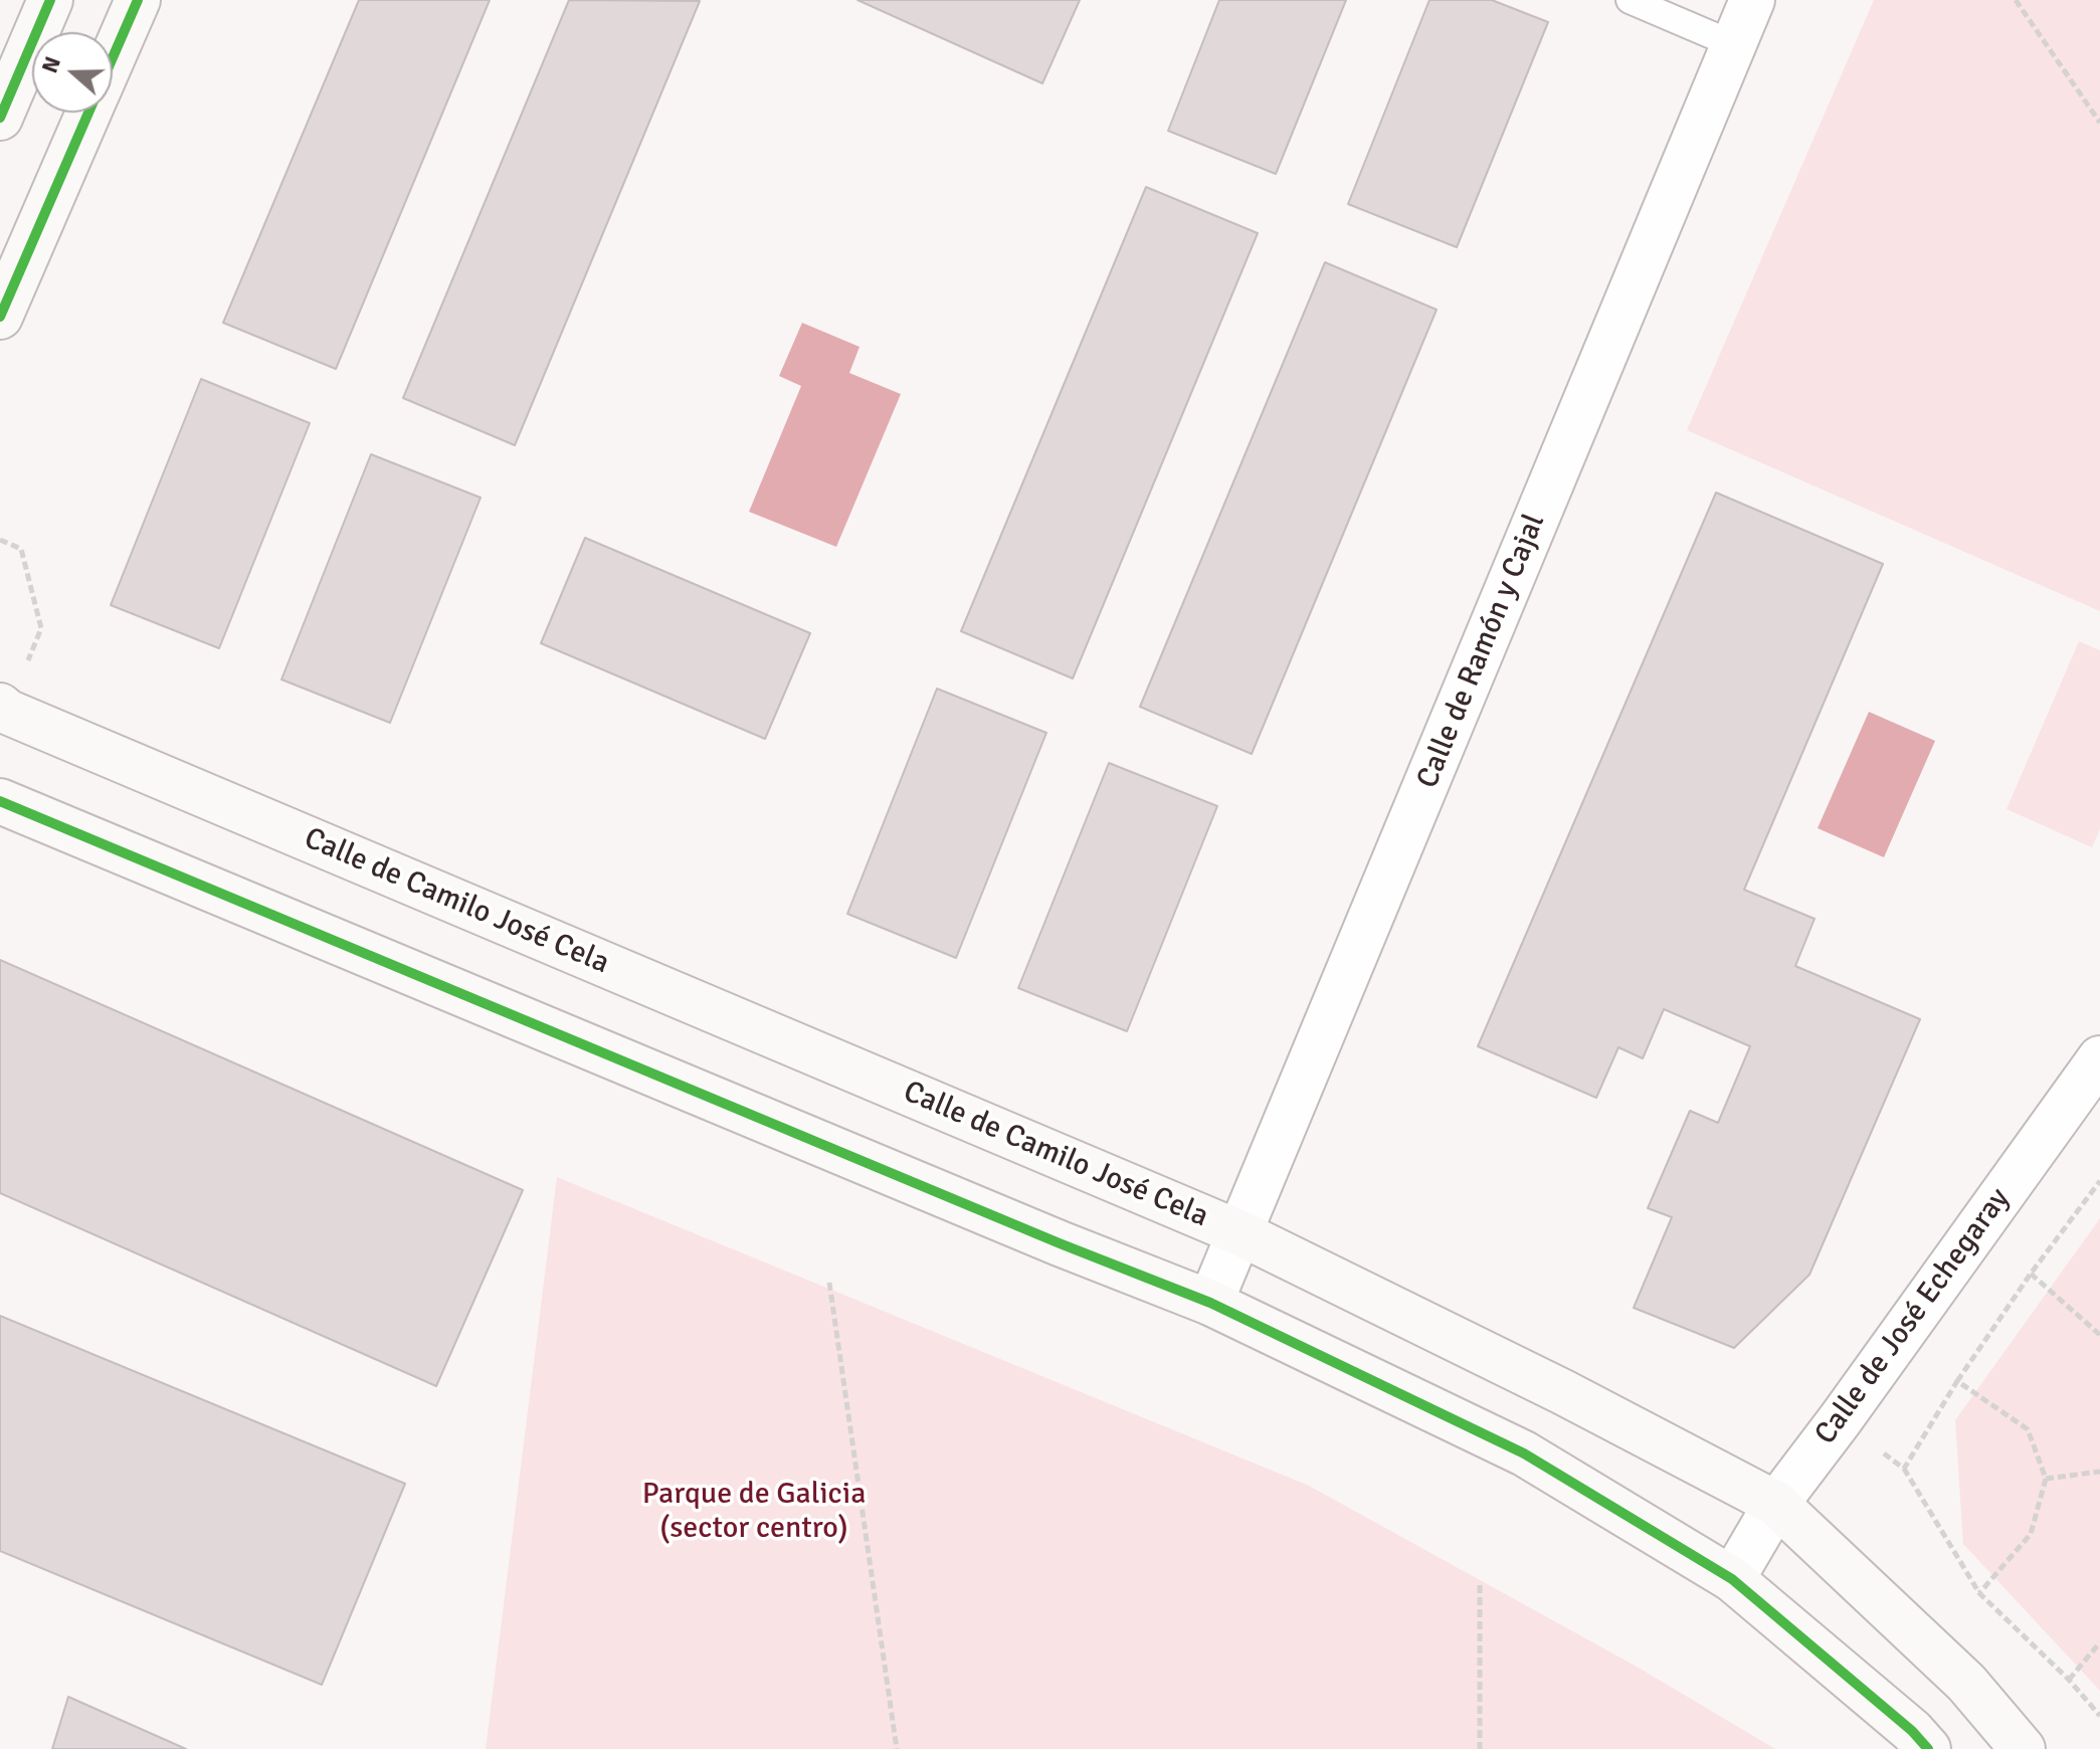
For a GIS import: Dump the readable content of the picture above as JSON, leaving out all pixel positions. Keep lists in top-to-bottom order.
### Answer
{
  "streets": {
    "street": ["Calle de Ramón y Cajal", "Calle de Camilo José Cela", "Calle de José Echegaray"]
  },
  "crossings": [
    ["Calle de Ramón y Cajal", "Calle de Camilo José Cela"],
    ["Calle de Camilo José Cela", "Calle de José Echegaray"]
  ],
  "parks": ["Parque de Galicia (sector centro)"],
  "north": "left"
}
